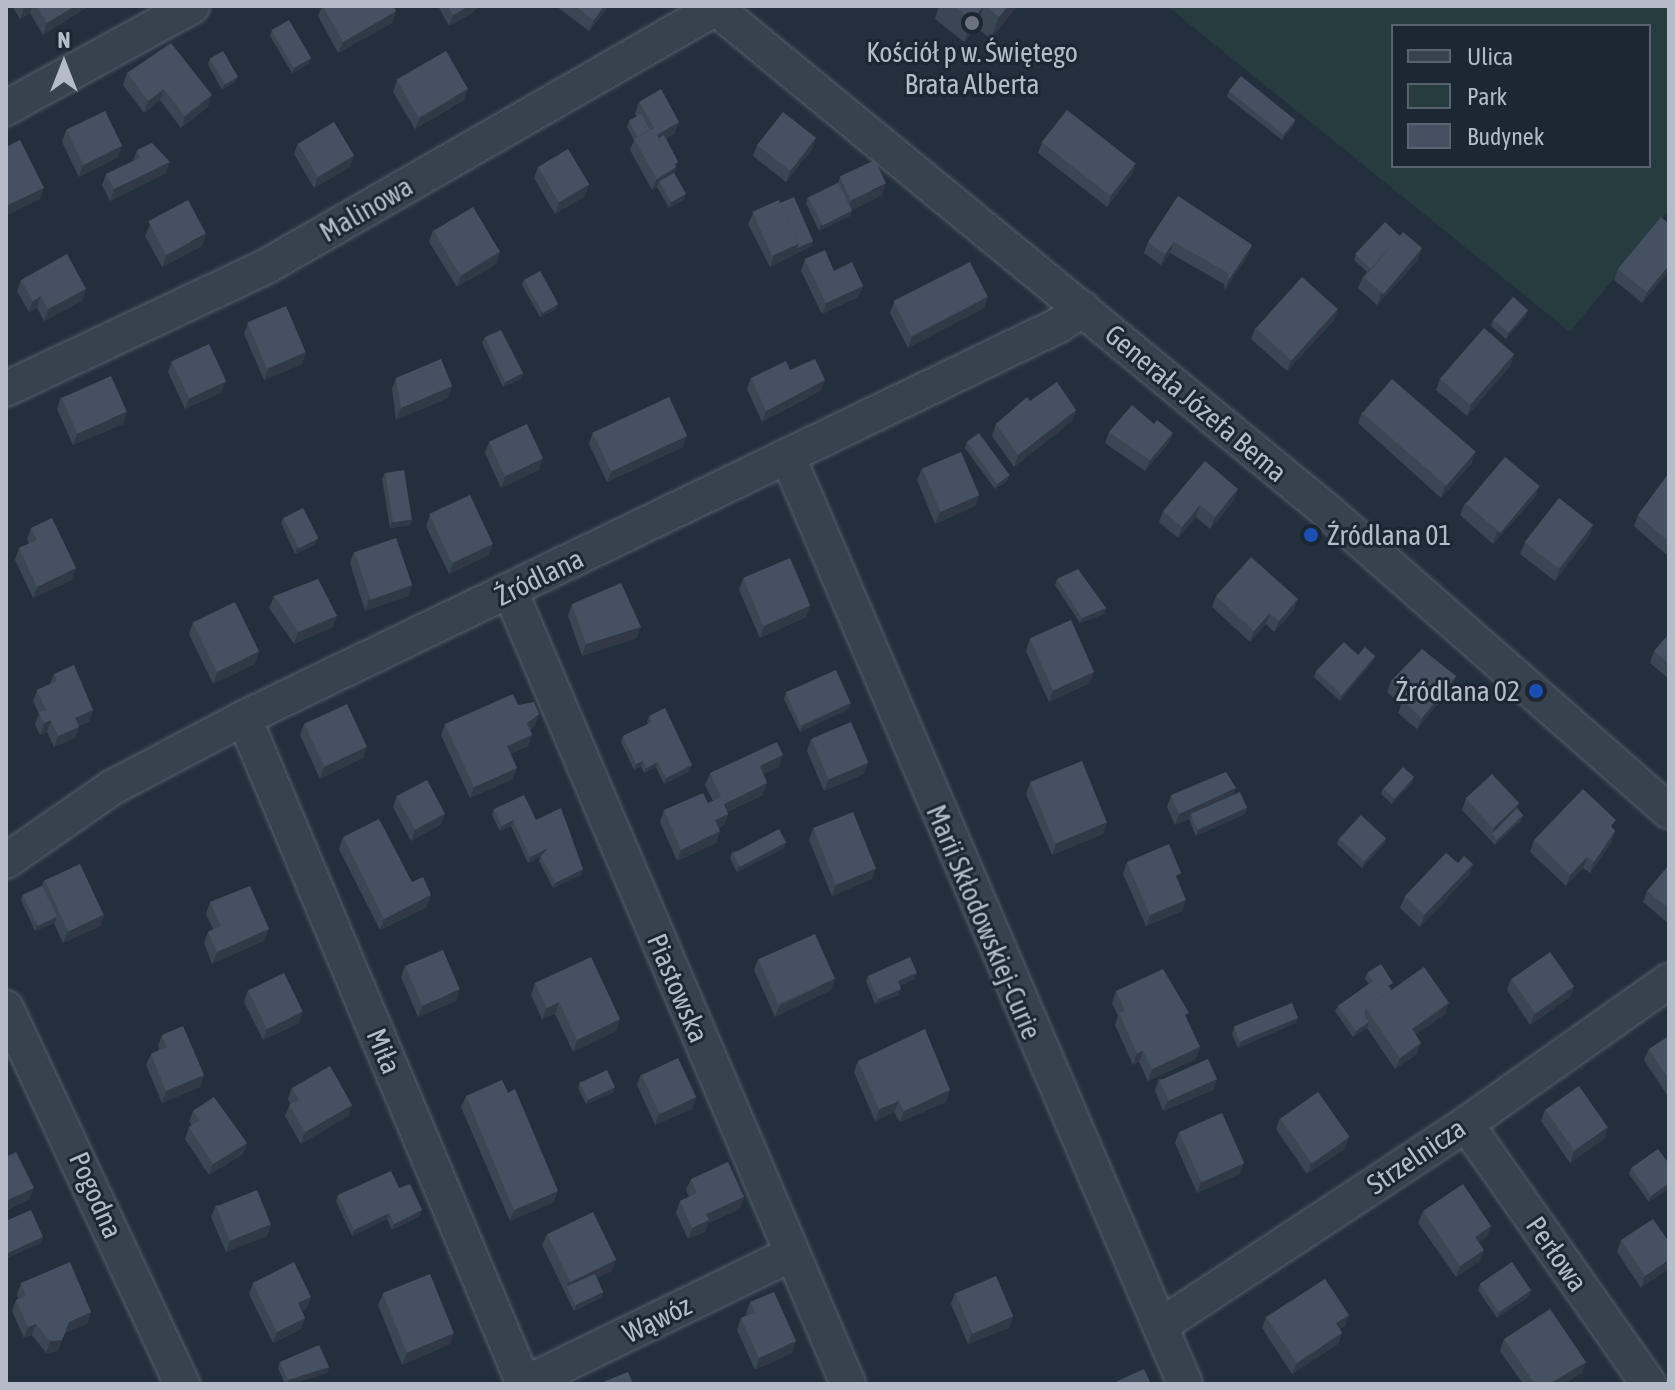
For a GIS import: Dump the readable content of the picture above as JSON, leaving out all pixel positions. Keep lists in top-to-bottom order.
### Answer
{
  "streets": {
    "street": [
      "Malinowa",
      "Generała Józefa Bema",
      "Źródlana",
      "Marii Skłodowskiej-Curie",
      "Piastowska",
      "Miła",
      "Strzelnicza",
      "Pogodna",
      "Perłowa",
      "Wąwóz"
    ]
  },
  "crossings": [
    ["Malinowa", "Generała Józefa Bema"],
    ["Generała Józefa Bema", "Źródlana"],
    ["Źródlana", "Marii Skłodowskiej-Curie"],
    ["Źródlana", "Piastowska"],
    ["Źródlana", "Miła"],
    ["Marii Skłodowskiej-Curie", "Strzelnicza"],
    ["Piastowska", "Wąwóz"],
    ["Miła", "Wąwóz"],
    ["Strzelnicza", "Perłowa"]
  ],
  "places": ["Kościół p w. Świętego Brata Alberta", "Źródlana 01", "Źródlana 02"],
  "legend": ["Ulica", "Park", "Budynek"],
  "north": "top"
}
